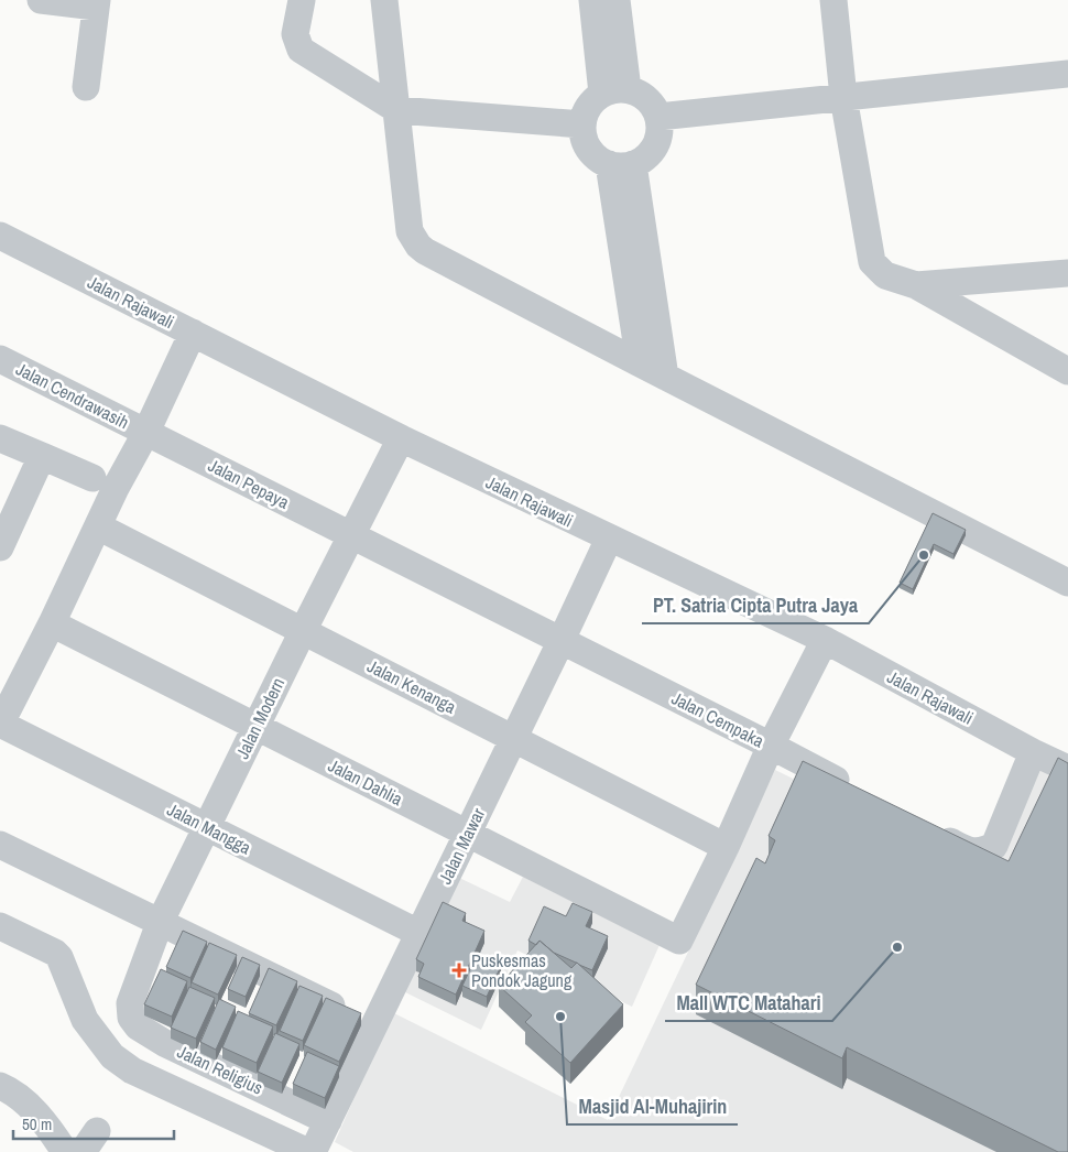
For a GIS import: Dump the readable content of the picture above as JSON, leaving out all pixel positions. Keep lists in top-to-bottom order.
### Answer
{
  "streets": {
    "street": [
      "Jalan Rajawali",
      "Jalan Cendrawasih",
      "Jalan Pepaya",
      "Jalan Kenanga",
      "Jalan Modern",
      "Jalan Cempaka",
      "Jalan Dahlia",
      "Jalan Mangga",
      "Jalan Mawar",
      "Jalan Religius"
    ]
  },
  "crossings": [
    ["Jalan Rajawali", "Jalan Modern"],
    ["Jalan Rajawali", "Jalan Mawar"],
    ["Jalan Cendrawasih", "Jalan Pepaya"],
    ["Jalan Pepaya", "Jalan Modern"],
    ["Jalan Pepaya", "Jalan Cempaka"],
    ["Jalan Kenanga", "Jalan Modern"],
    ["Jalan Kenanga", "Jalan Dahlia"],
    ["Jalan Kenanga", "Jalan Mawar"],
    ["Jalan Modern", "Jalan Cempaka"],
    ["Jalan Modern", "Jalan Dahlia"],
    ["Jalan Modern", "Jalan Mangga"],
    ["Jalan Modern", "Jalan Religius"],
    ["Jalan Cempaka", "Jalan Mawar"],
    ["Jalan Dahlia", "Jalan Mawar"],
    ["Jalan Mangga", "Jalan Mawar"],
    ["Jalan Mawar", "Jalan Religius"]
  ],
  "places": {
    "other": ["PT. Satria Cipta Putra Jaya", "Mall WTC Matahari", "Masjid Al-Muhajirin"],
    "health": ["Puskesmas Pondok Jagung"]
  },
  "scale_bar": "50 m"
}
